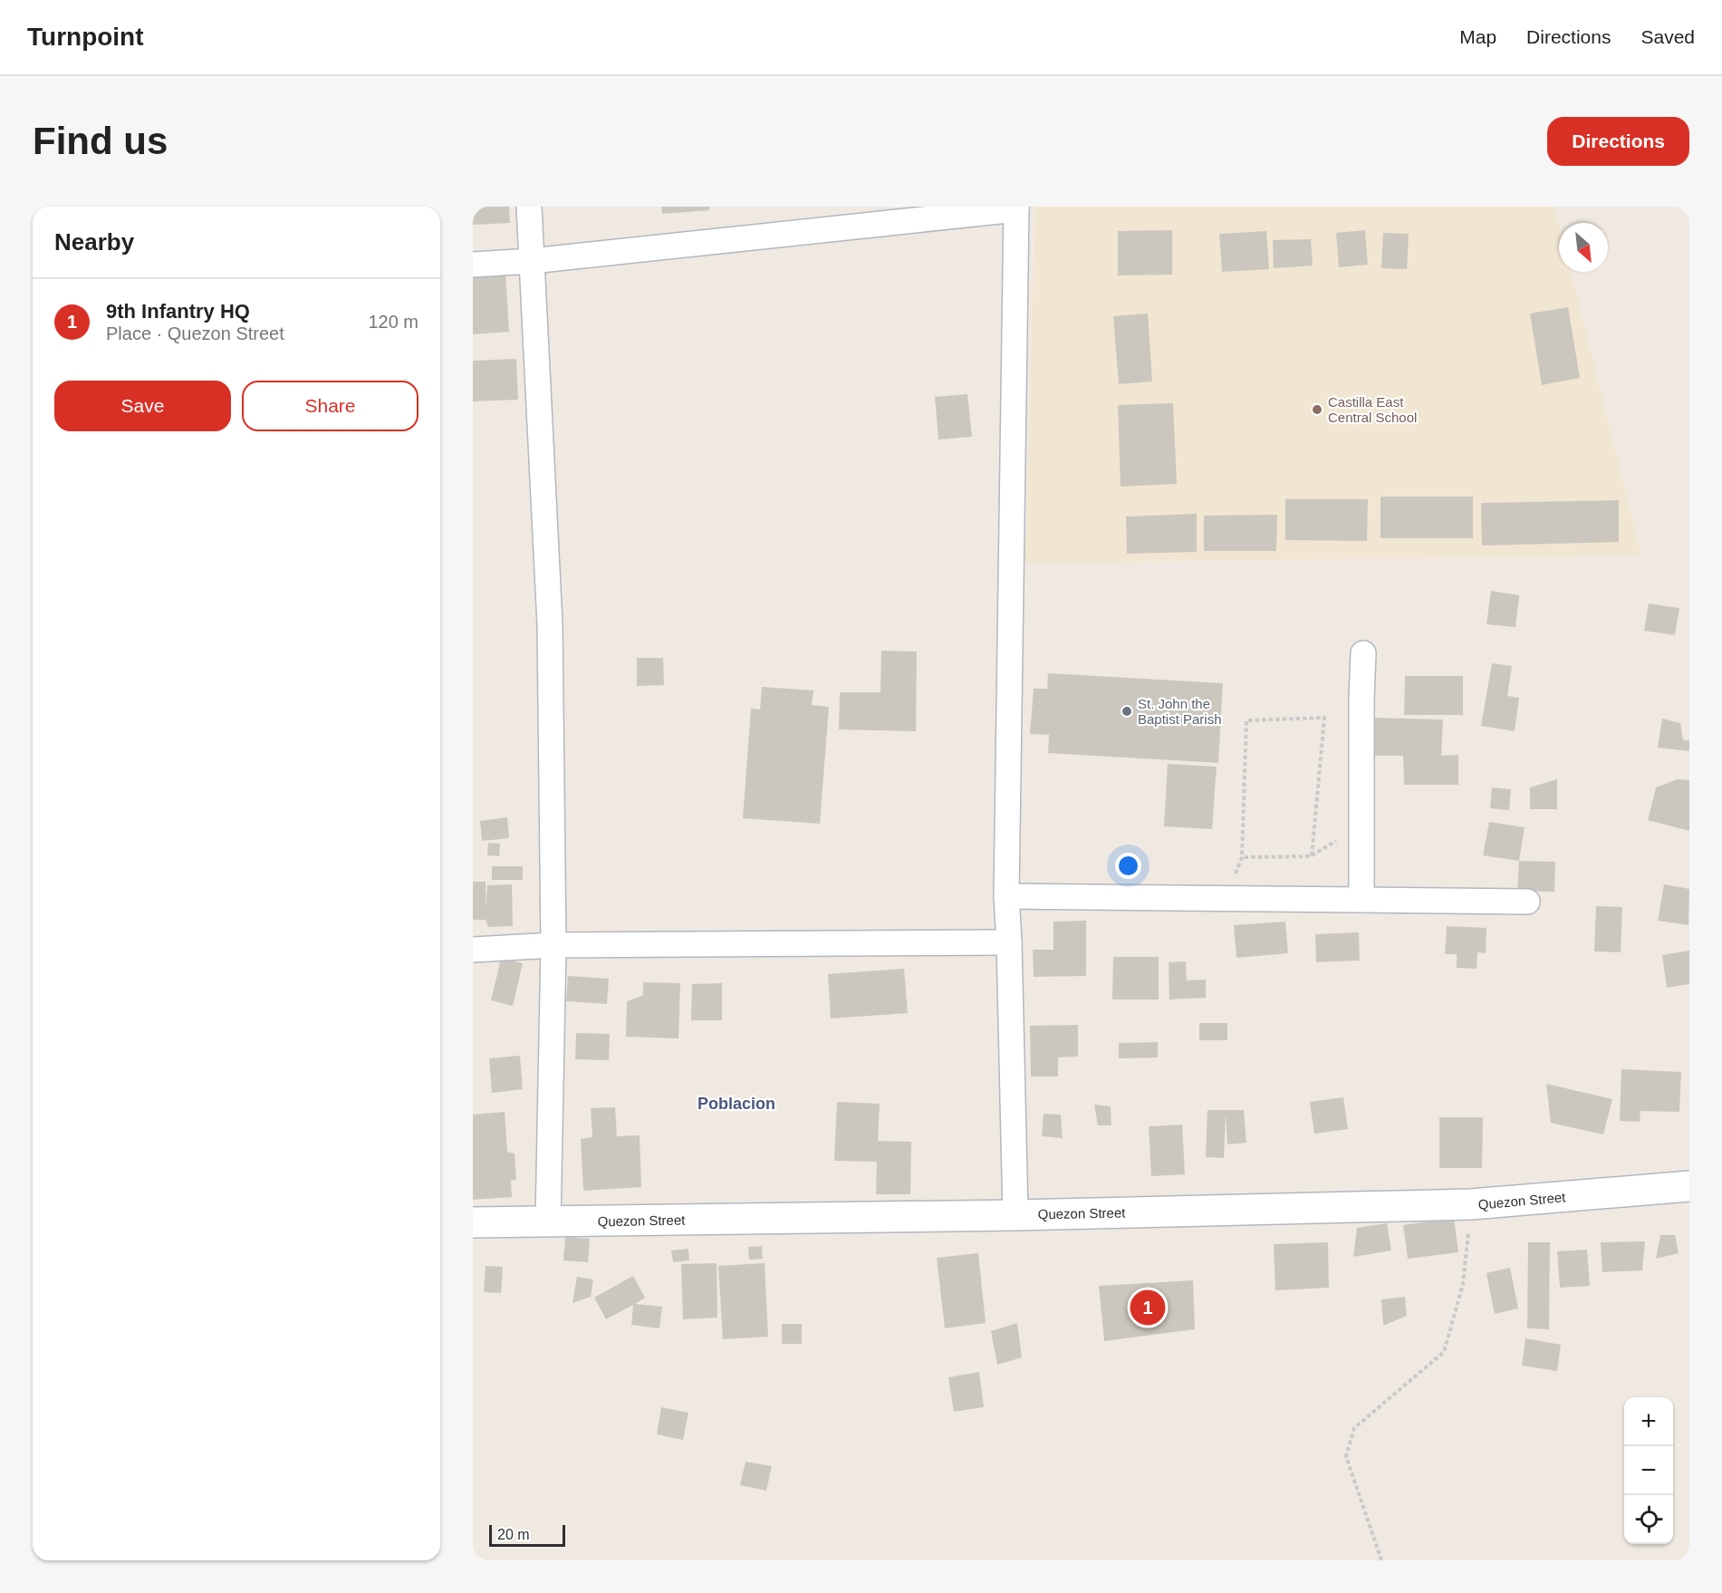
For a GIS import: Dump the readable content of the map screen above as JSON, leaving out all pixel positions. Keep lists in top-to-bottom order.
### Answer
{
  "streets": {
    "street": ["Quezon Street"]
  },
  "districts": ["Poblacion"],
  "places": ["Castilla East Central School", "St. John the Baptist Parish"],
  "scale_bar": "20 m",
  "north": "bottom right",
  "page": {
    "header": "Turnpoint",
    "nav": ["Map", "Directions", "Saved"],
    "buttons": [
      "Directions",
      ["Save", "Share"]
    ],
    "title": "Find us",
    "heading": "Nearby",
    "list": [
      {
        "mark": "1",
        "name": "9th Infantry HQ",
        "note": "Place · Quezon Street",
        "value": "120 m"
      }
    ],
    "pins": "1",
    "map_buttons": ["+", "−"],
    "scale": "20 m"
  }
}
